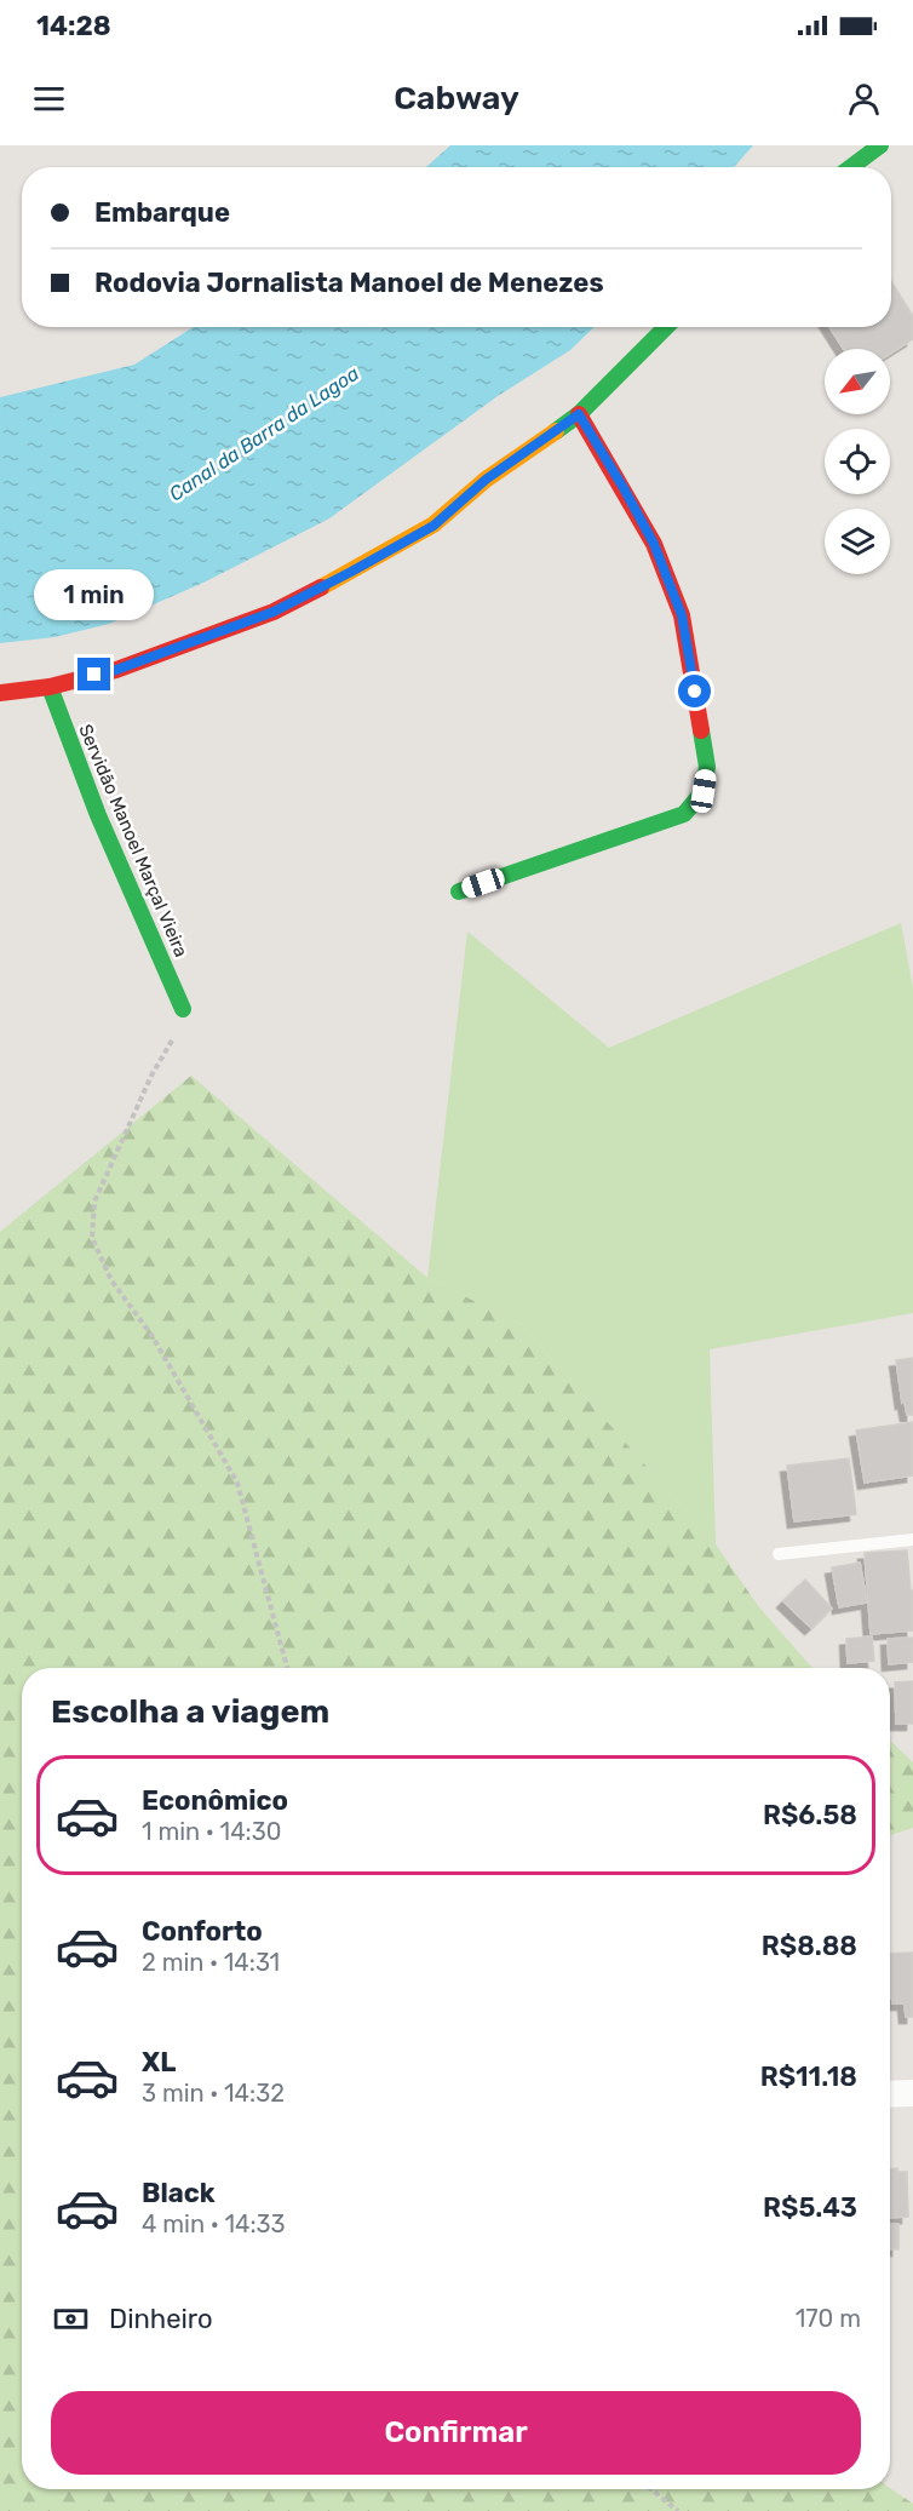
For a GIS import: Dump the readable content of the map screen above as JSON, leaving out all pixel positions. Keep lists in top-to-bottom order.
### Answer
{
  "streets": {
    "street": ["Servidão Manoel Marçal Vieira"]
  },
  "water": ["Canal da Barra da Lagoa"],
  "north": "bottom left",
  "page": {
    "status": "14:28",
    "header": "Cabway",
    "banner": ["Embarque", "Rodovia Jornalista Manoel de Menezes"],
    "bubble": "1 min",
    "heading": "Escolha a viagem",
    "list": [
      {
        "name": "Econômico",
        "note": "1 min · 14:30",
        "value": "R$6.58"
      },
      {
        "name": "Conforto",
        "note": "2 min · 14:31",
        "value": "R$8.88"
      },
      {
        "name": "XL",
        "note": "3 min · 14:32",
        "value": "R$11.18"
      },
      {
        "name": "Black",
        "note": "4 min · 14:33",
        "value": "R$5.43"
      }
    ],
    "pay": ["Dinheiro", "170 m"],
    "buttons": "Confirmar"
  }
}
